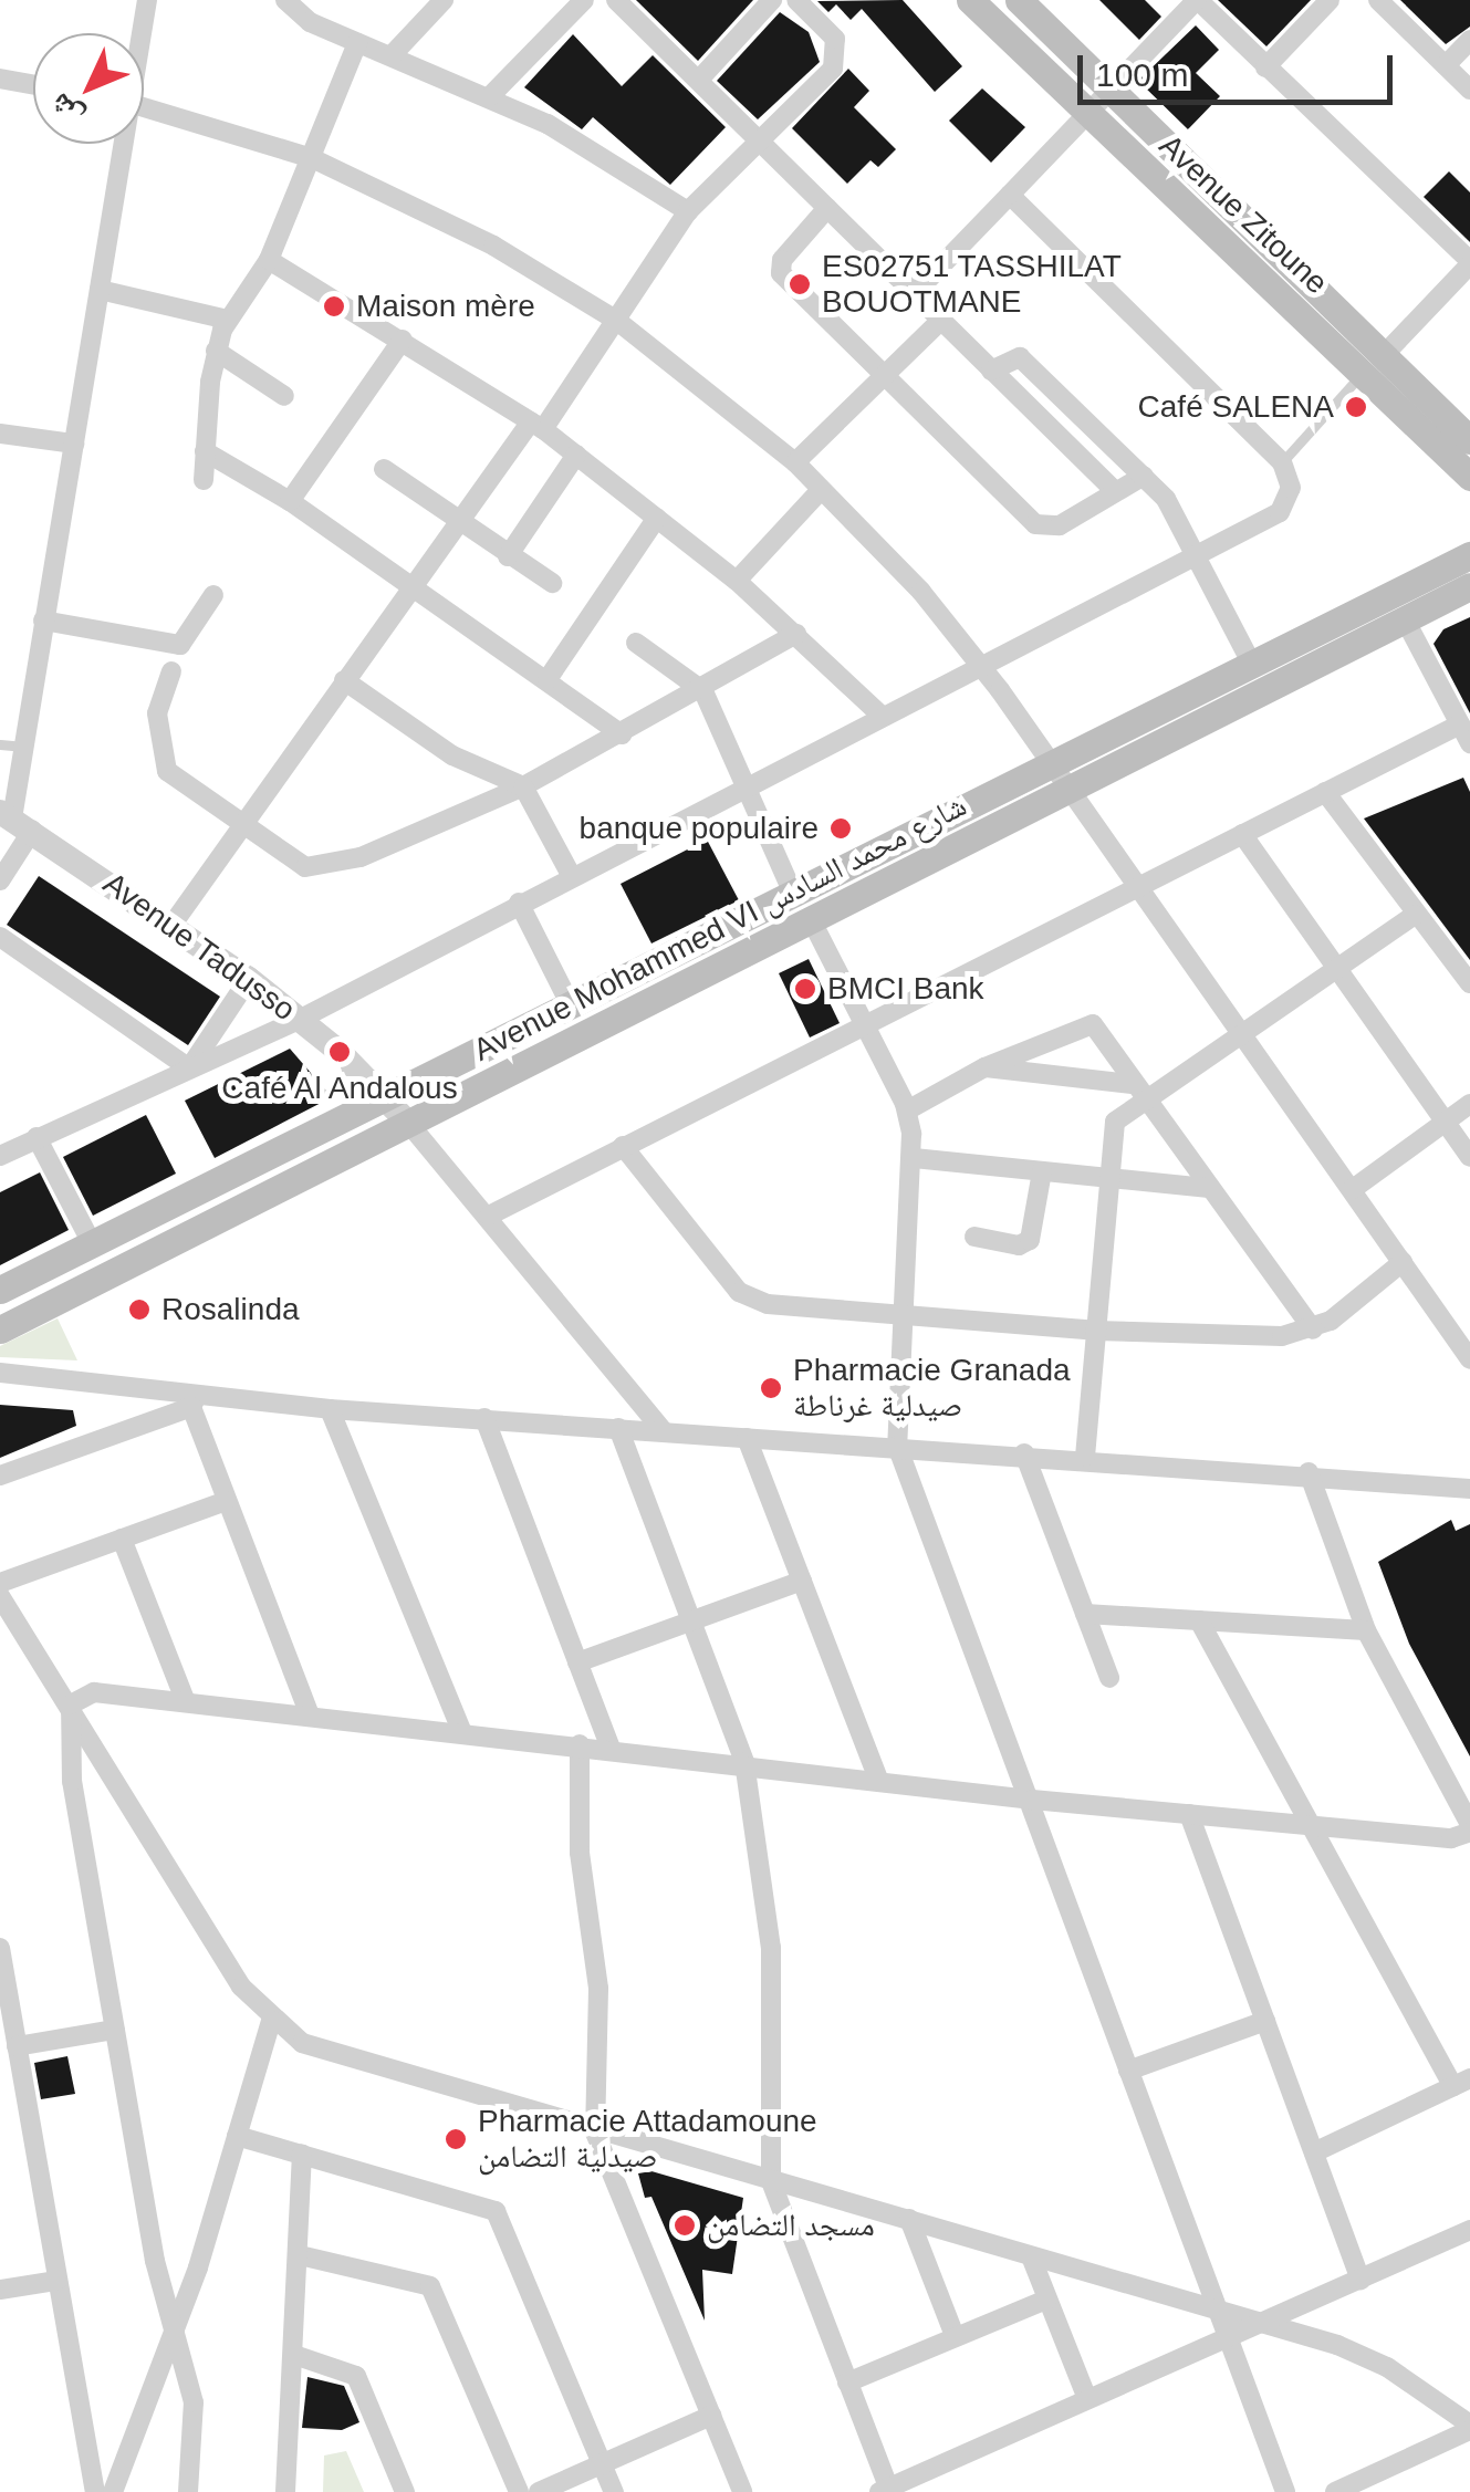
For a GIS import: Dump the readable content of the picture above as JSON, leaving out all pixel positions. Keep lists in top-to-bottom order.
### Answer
{
  "streets": {
    "main road": ["Avenue Zitoune", "Avenue Mohammed VI شارع محمد السادس"],
    "street": ["Avenue Tadusso"]
  },
  "crossings": [
    ["Avenue Mohammed VI شارع محمد السادس", "Avenue Tadusso"]
  ],
  "places": [
    "ES02751 TASSHILAT BOUOTMANE",
    "Maison mère",
    "Café SALENA",
    "banque populaire",
    "BMCI Bank",
    "Café Al Andalous",
    "Rosalinda",
    "Pharmacie Granada صيدلية غرناطة",
    "Pharmacie Attadamoune صيدلية التضامن",
    "مسجد التضامن"
  ],
  "scale_bar": "100 m",
  "north": "bottom left"
}
